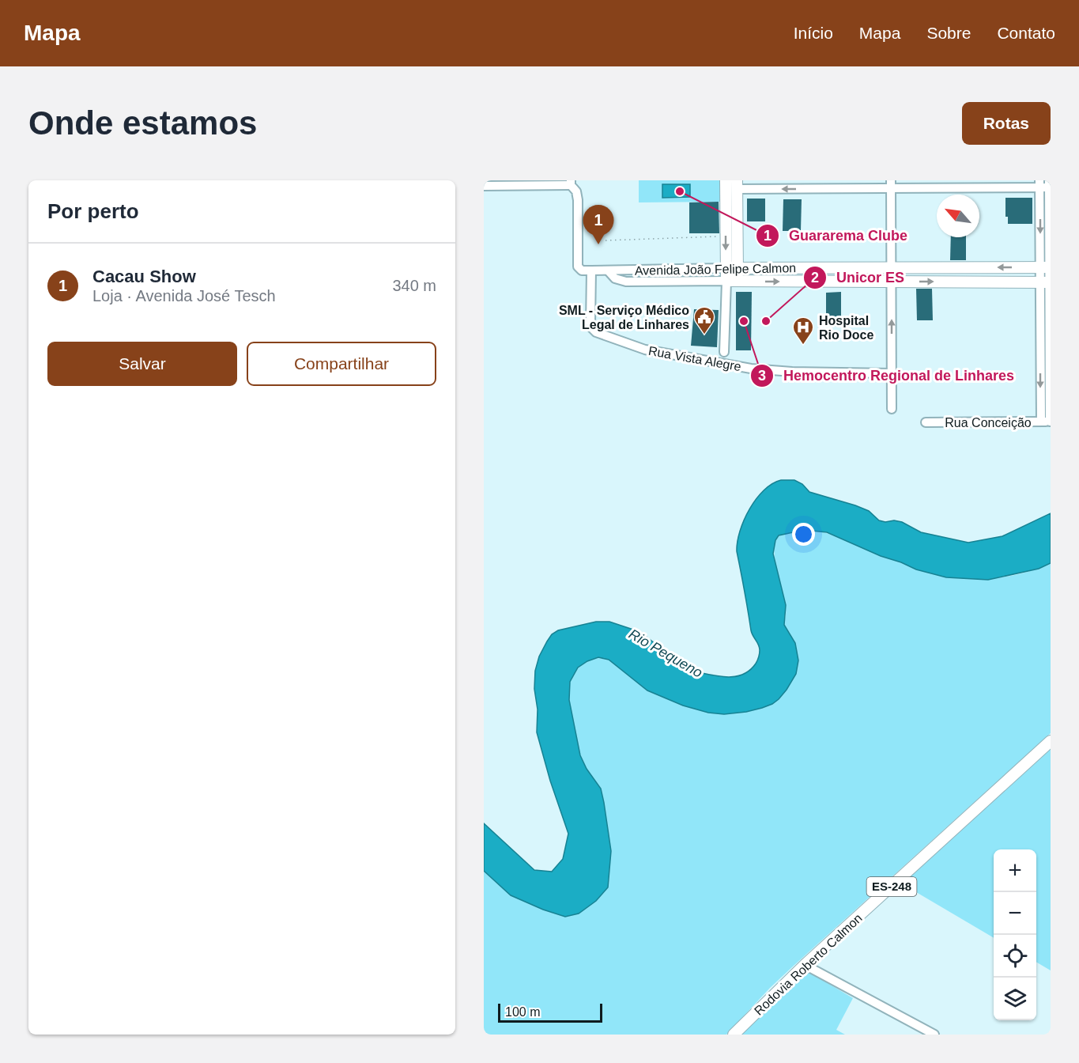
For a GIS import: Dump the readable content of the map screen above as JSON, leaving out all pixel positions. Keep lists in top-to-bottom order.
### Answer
{
  "streets": {
    "main road": ["Avenida João Felipe Calmon", "ES-248", "Rodovia Roberto Calmon"],
    "street": ["Rua Vista Alegre", "Rua Conceição"]
  },
  "crossings": [
    ["Avenida João Felipe Calmon", "Rua Vista Alegre"]
  ],
  "water": ["Rio Pequeno"],
  "places": {
    "other": ["Guararema Clube", "Hemocentro Regional de Linhares", "Unicor ES"],
    "public building": ["SML - Serviço Médico Legal de Linhares"],
    "hospital": ["Hospital Rio Doce"]
  },
  "scale_bar": "100 m",
  "north": "top left",
  "page": {
    "header": "Mapa",
    "nav": [
      "Início",
      "Mapa",
      "Sobre",
      "Contato"
    ],
    "buttons": [
      "Rotas",
      ["Salvar", "Compartilhar"]
    ],
    "title": "Onde estamos",
    "heading": "Por perto",
    "pins": "1",
    "list": [
      {
        "mark": "1",
        "name": "Cacau Show",
        "note": "Loja · Avenida José Tesch",
        "value": "340 m"
      }
    ],
    "map_buttons": ["+", "−"],
    "scale": "100 m"
  }
}
